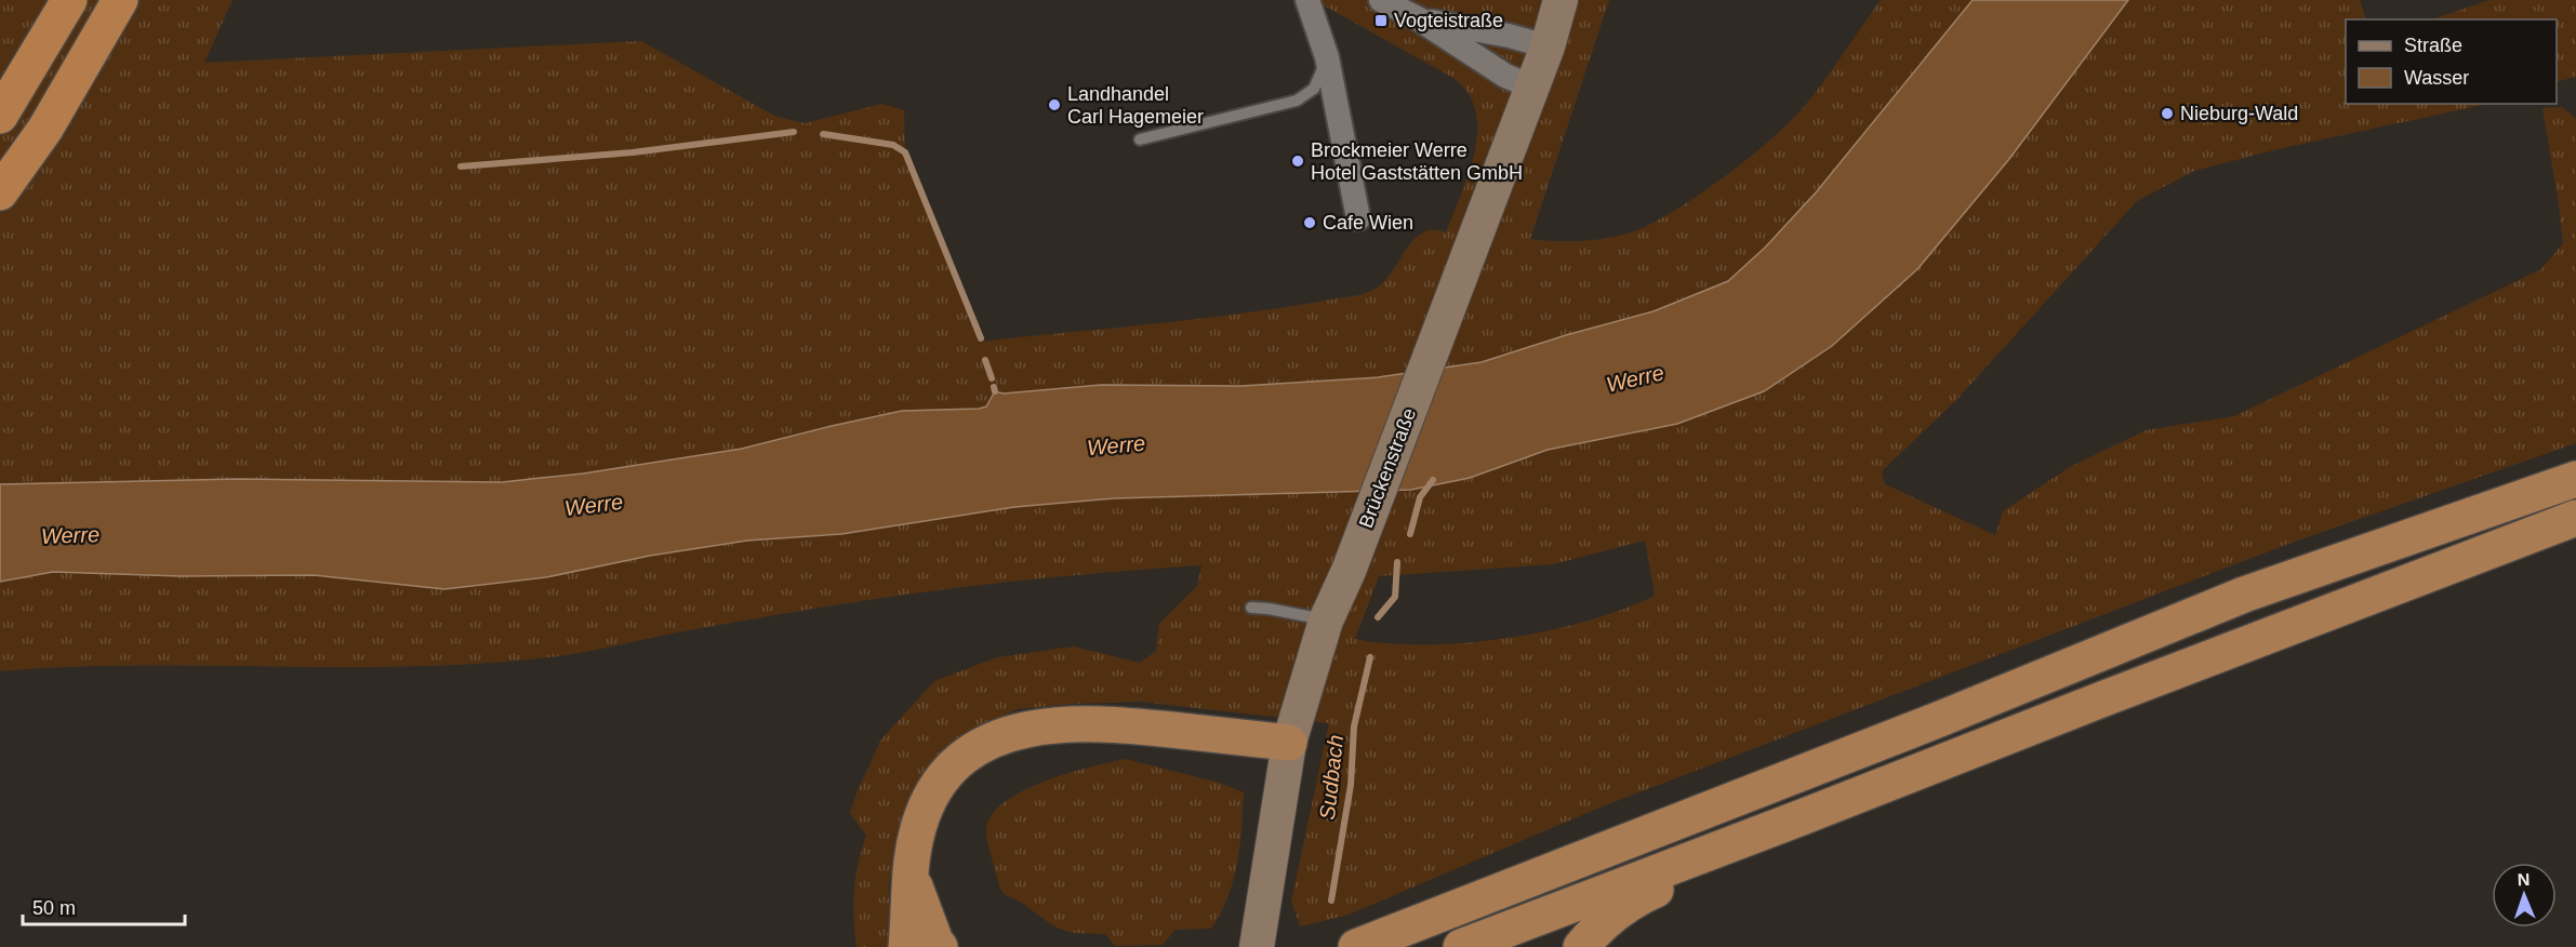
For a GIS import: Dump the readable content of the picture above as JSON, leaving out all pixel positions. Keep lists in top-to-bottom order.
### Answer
{
  "streets": {
    "main road": ["Brückenstraße"]
  },
  "water": ["Werre", "Sudbach"],
  "places": {
    "transit": ["Vogteistraße"],
    "other": [
      "Landhandel Carl Hagemeier",
      "Nieburg-Wald",
      "Brockmeier Werre Hotel Gaststätten GmbH",
      "Cafe Wien"
    ]
  },
  "legend": ["Straße", "Wasser"],
  "scale_bar": "50 m",
  "north": "top"
}
